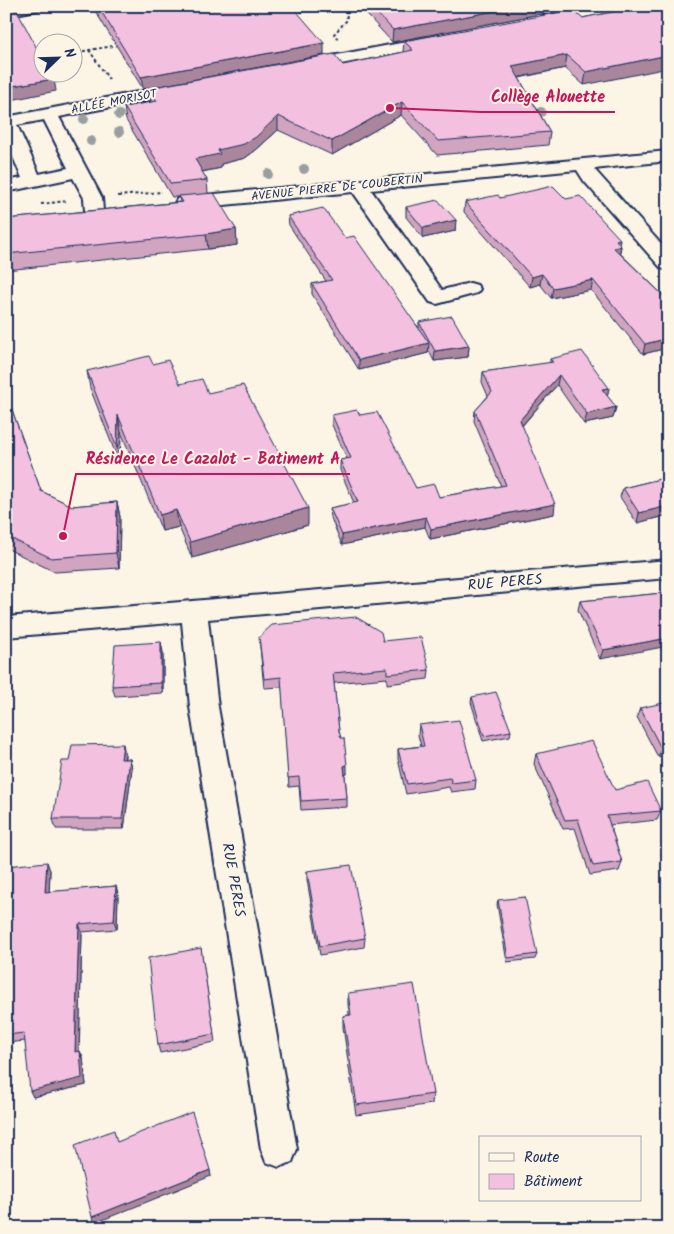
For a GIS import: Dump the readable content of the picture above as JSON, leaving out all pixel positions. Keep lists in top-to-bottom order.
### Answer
{
  "streets": {
    "street": ["ALLÉE MORISOT", "AVENUE PIERRE DE COUBERTIN", "RUE PERES"]
  },
  "places": ["Collège Alouette", "Résidence Le Cazalot - Batiment A"],
  "legend": ["Route", "Bâtiment"],
  "north": "top right"
}
